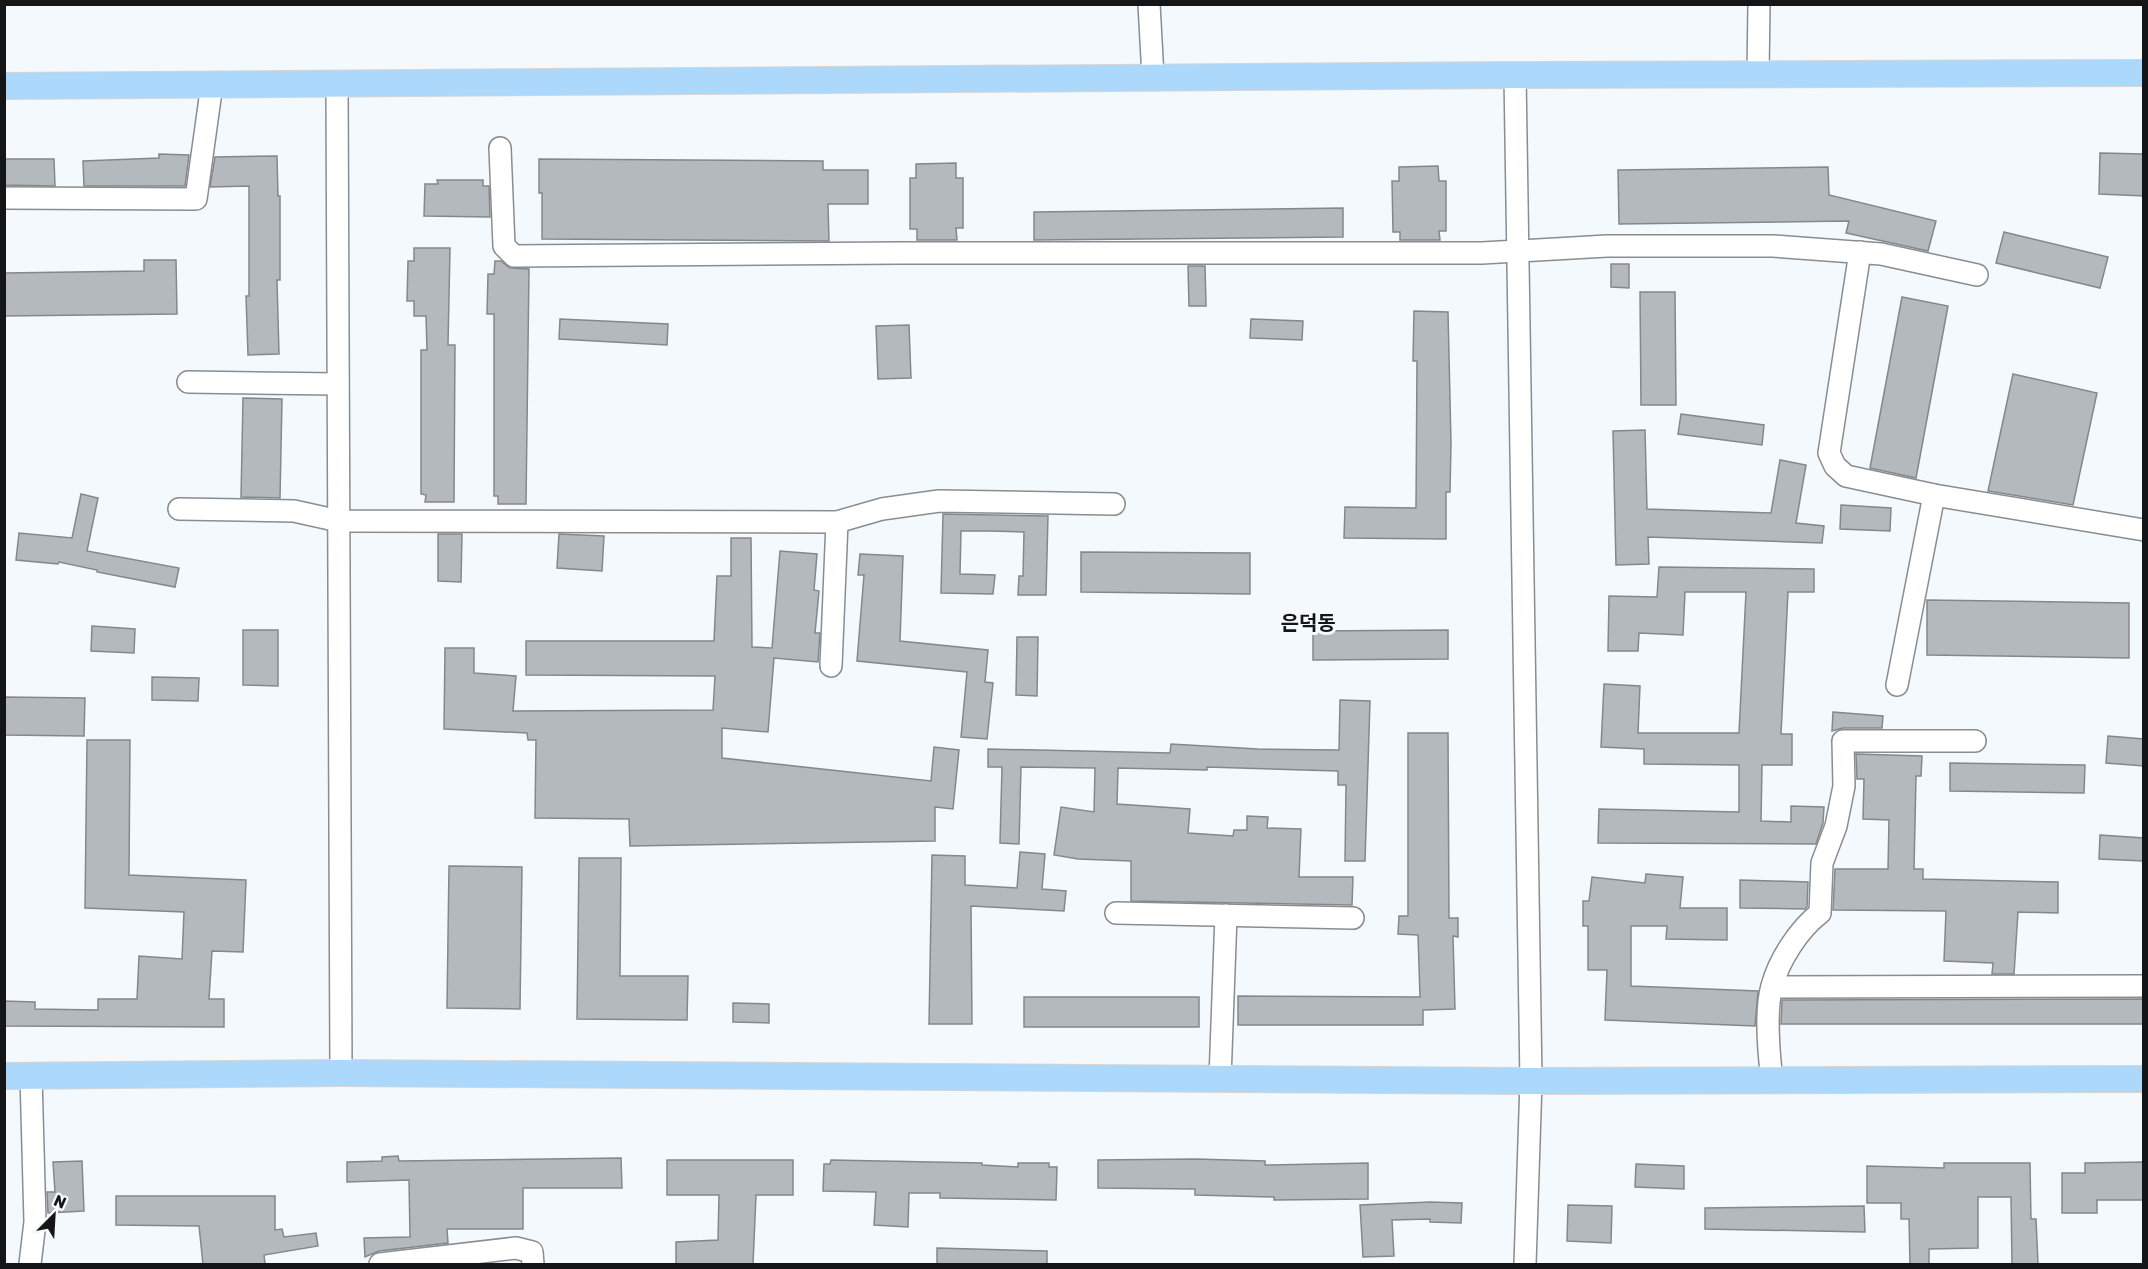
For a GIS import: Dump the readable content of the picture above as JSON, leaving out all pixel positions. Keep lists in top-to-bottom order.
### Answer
{
  "districts": ["은덕동"],
  "north": "top right"
}
